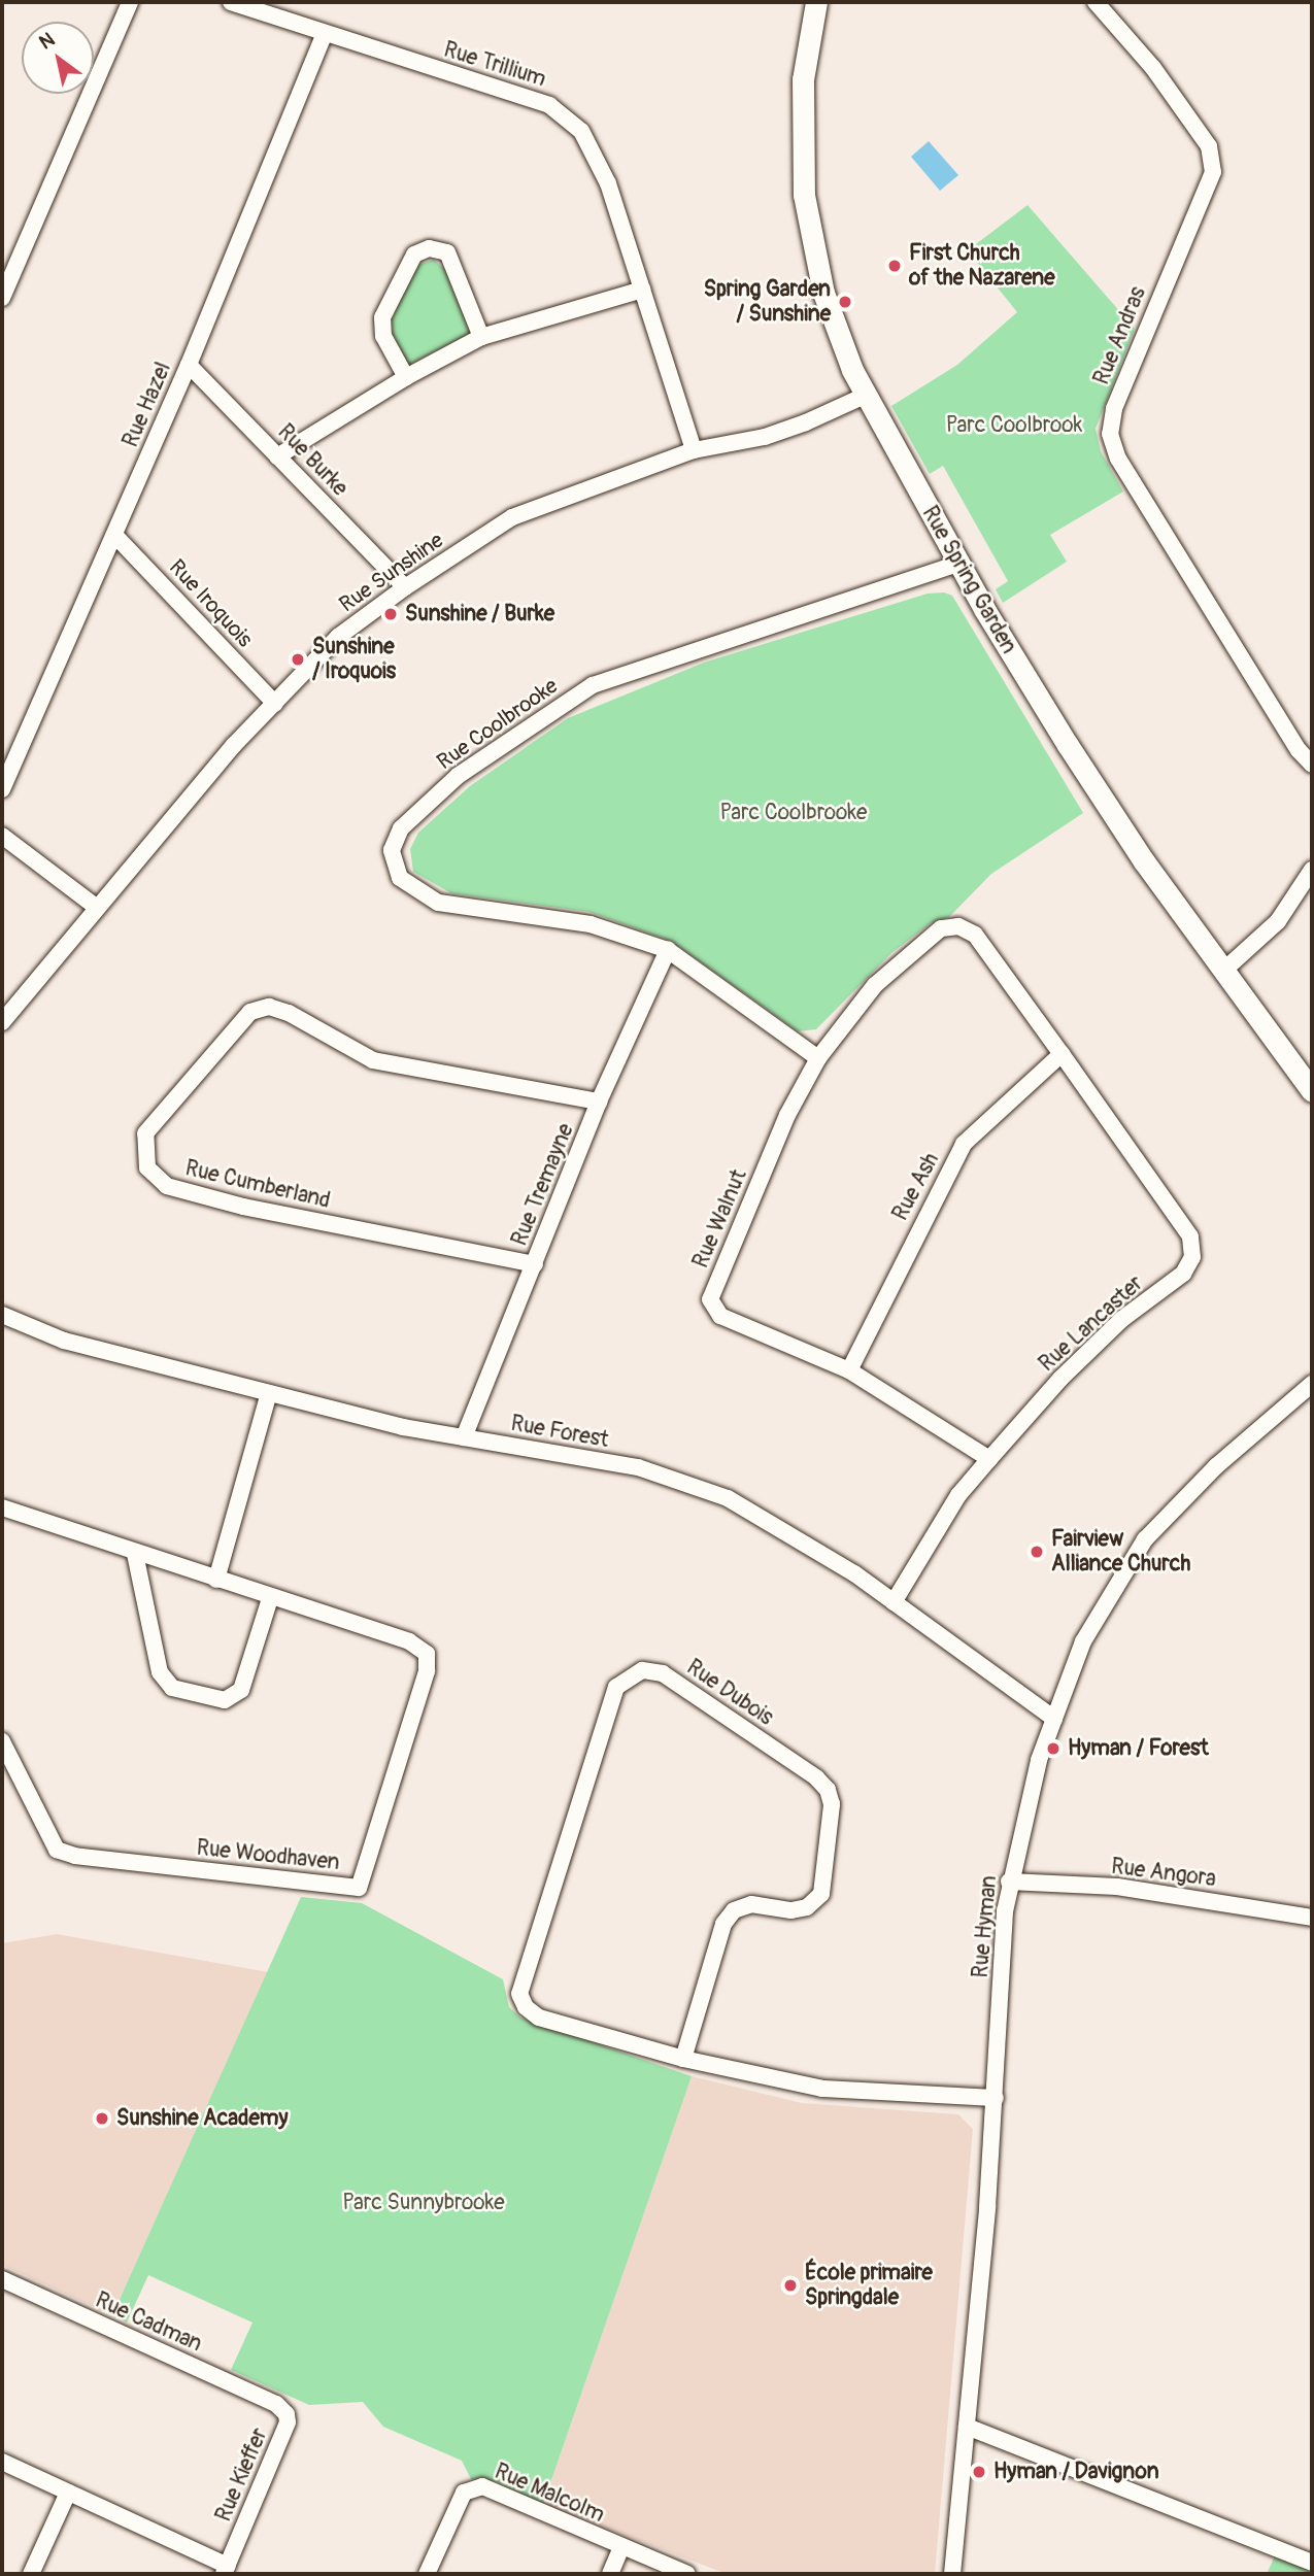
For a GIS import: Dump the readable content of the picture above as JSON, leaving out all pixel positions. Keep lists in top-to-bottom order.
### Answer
{
  "streets": {
    "street": [
      "Rue Trillium",
      "Rue Andras",
      "Rue Hazel",
      "Rue Burke",
      "Rue Sunshine",
      "Rue Spring Garden",
      "Rue Iroquois",
      "Rue Coolbrooke",
      "Rue Cumberland",
      "Rue Tremayne",
      "Rue Ash",
      "Rue Walnut",
      "Rue Lancaster",
      "Rue Forest",
      "Rue Dubois",
      "Rue Woodhaven",
      "Rue Angora",
      "Rue Hyman",
      "Rue Cadman",
      "Rue Kieffer",
      "Rue Malcolm"
    ]
  },
  "crossings": [
    ["Rue Trillium", "Rue Hazel"],
    ["Rue Trillium", "Rue Sunshine"],
    ["Rue Hazel", "Rue Burke"],
    ["Rue Hazel", "Rue Iroquois"],
    ["Rue Burke", "Rue Sunshine"],
    ["Rue Sunshine", "Rue Spring Garden"],
    ["Rue Sunshine", "Rue Iroquois"],
    ["Rue Spring Garden", "Rue Coolbrooke"],
    ["Rue Coolbrooke", "Rue Tremayne"],
    ["Rue Coolbrooke", "Rue Walnut"],
    ["Rue Cumberland", "Rue Tremayne"],
    ["Rue Tremayne", "Rue Forest"],
    ["Rue Ash", "Rue Walnut"],
    ["Rue Ash", "Rue Lancaster"],
    ["Rue Walnut", "Rue Lancaster"],
    ["Rue Lancaster", "Rue Forest"],
    ["Rue Forest", "Rue Hyman"],
    ["Rue Dubois", "Rue Hyman"],
    ["Rue Angora", "Rue Hyman"],
    ["Rue Cadman", "Rue Kieffer"]
  ],
  "parks": ["Parc Coolbrook", "Parc Coolbrooke", "Parc Sunnybrooke"],
  "places": [
    "First Church of the Nazarene",
    "Spring Garden / Sunshine",
    "Sunshine / Burke",
    "Sunshine / Iroquois",
    "Fairview Alliance Church",
    "Hyman / Forest",
    "Sunshine Academy",
    "École primaire Springdale",
    "Hyman / Davignon"
  ],
  "north": "top left"
}
